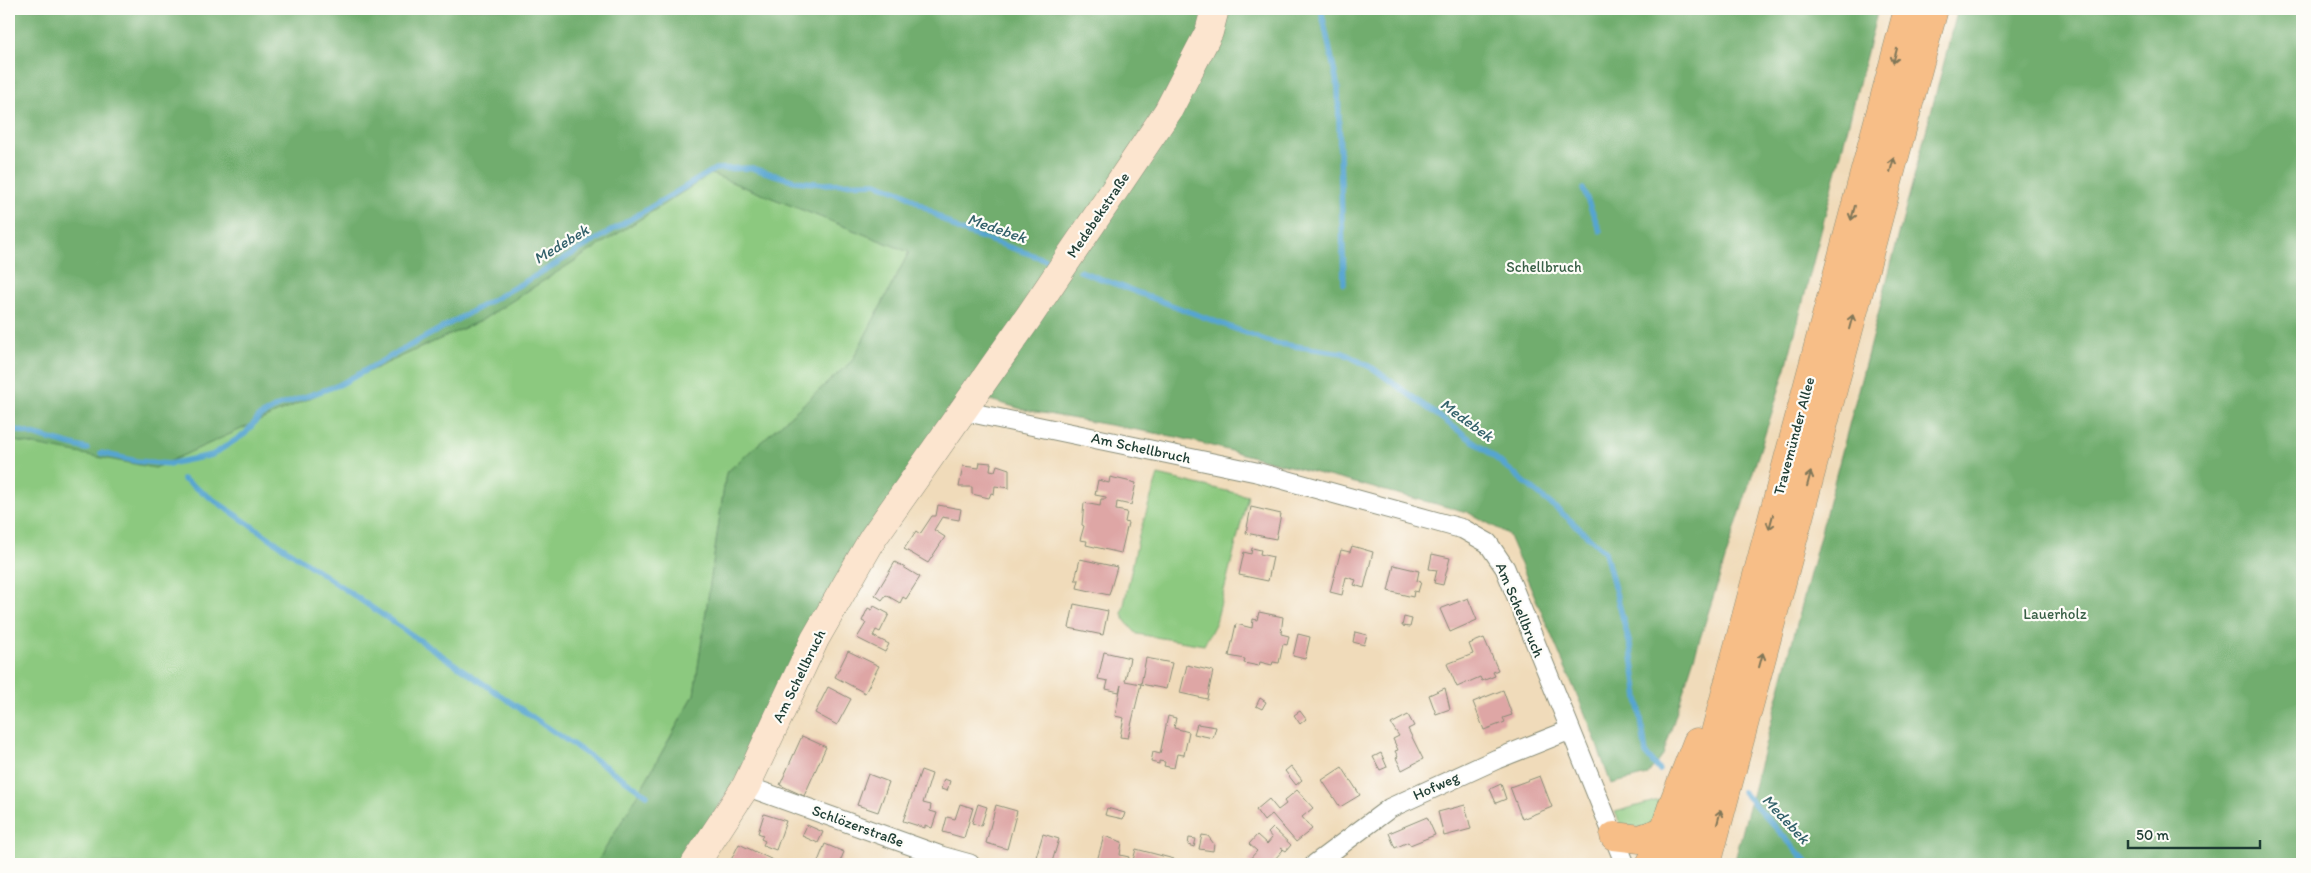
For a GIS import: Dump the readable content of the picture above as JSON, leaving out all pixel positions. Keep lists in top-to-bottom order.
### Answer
{
  "streets": {
    "highway": ["Travemünder Allee"],
    "street": [
      "Medebekstraße",
      "Am Schellbruch",
      "Hofweg",
      "Schlözerstraße"
    ]
  },
  "crossings": [
    ["Medebekstraße", "Am Schellbruch"],
    ["Am Schellbruch", "Hofweg"],
    ["Am Schellbruch", "Schlözerstraße"]
  ],
  "water": ["Medebek"],
  "parks": ["Schellbruch", "Lauerholz"],
  "scale_bar": "50 m"
}
